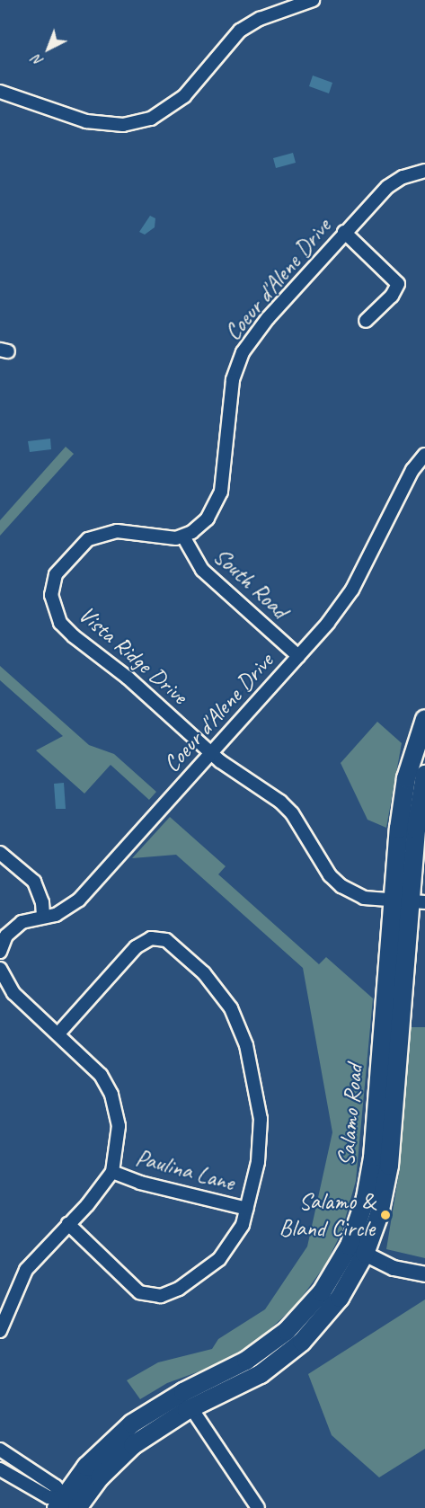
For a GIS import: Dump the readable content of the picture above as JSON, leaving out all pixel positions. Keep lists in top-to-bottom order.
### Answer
{
  "streets": {
    "main road": ["Salamo Road"],
    "street": [
      "Coeur d'Alene Drive",
      "South Road",
      "Vista Ridge Drive",
      "Paulina Lane"
    ]
  },
  "crossings": [
    ["Coeur d'Alene Drive", "South Road"],
    ["Coeur d'Alene Drive", "Vista Ridge Drive"],
    ["South Road", "Vista Ridge Drive"],
    ["Vista Ridge Drive", "Salamo Road"]
  ],
  "places": ["Salamo & Bland Circle"],
  "north": "bottom left"
}
